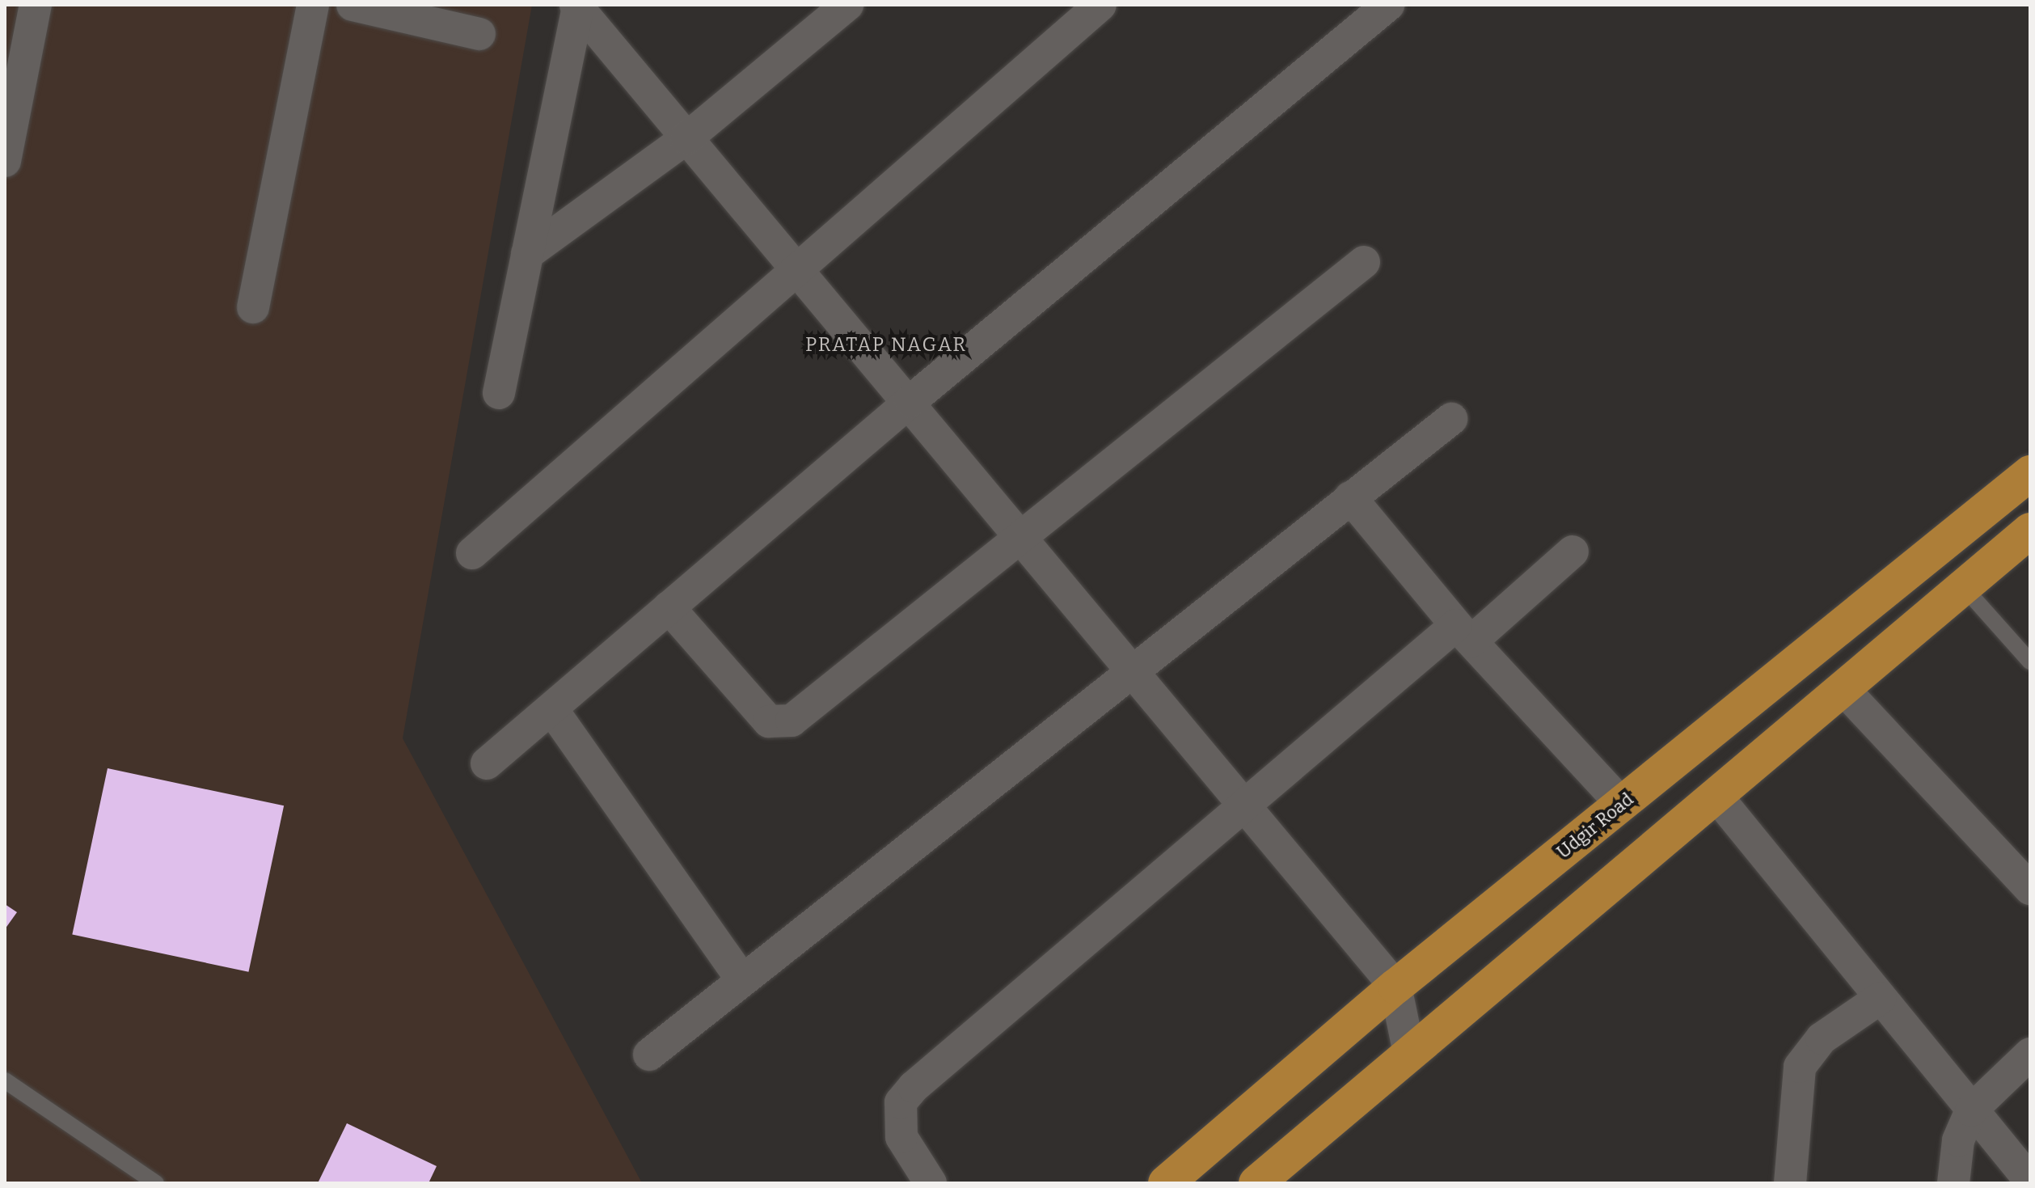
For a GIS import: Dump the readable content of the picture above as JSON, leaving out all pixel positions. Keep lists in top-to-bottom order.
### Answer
{
  "streets": {
    "highway": ["Udgir Road"]
  },
  "districts": ["PRATAP NAGAR"]
}
